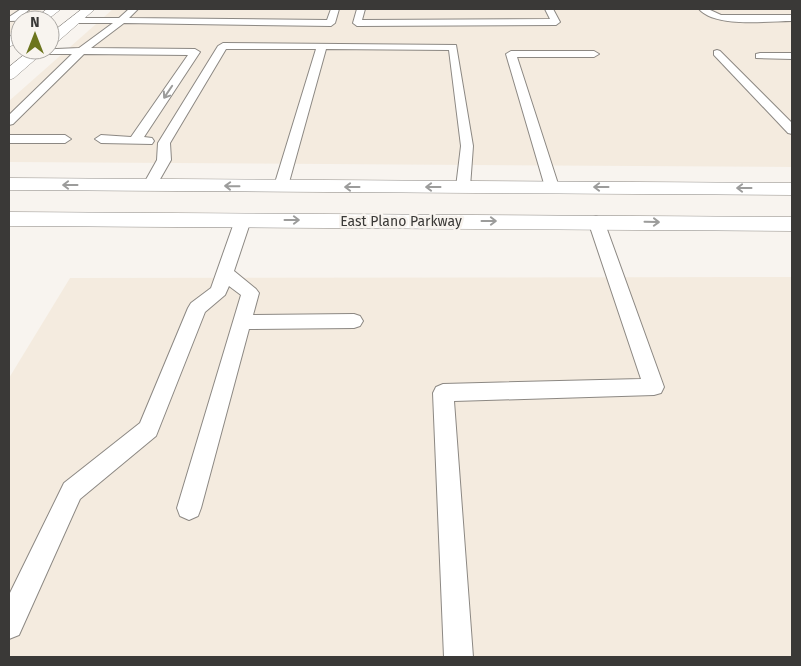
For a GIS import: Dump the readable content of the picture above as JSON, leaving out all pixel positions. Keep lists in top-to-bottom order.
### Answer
{
  "streets": {
    "main road": ["East Plano Parkway"]
  },
  "north": "top"
}
